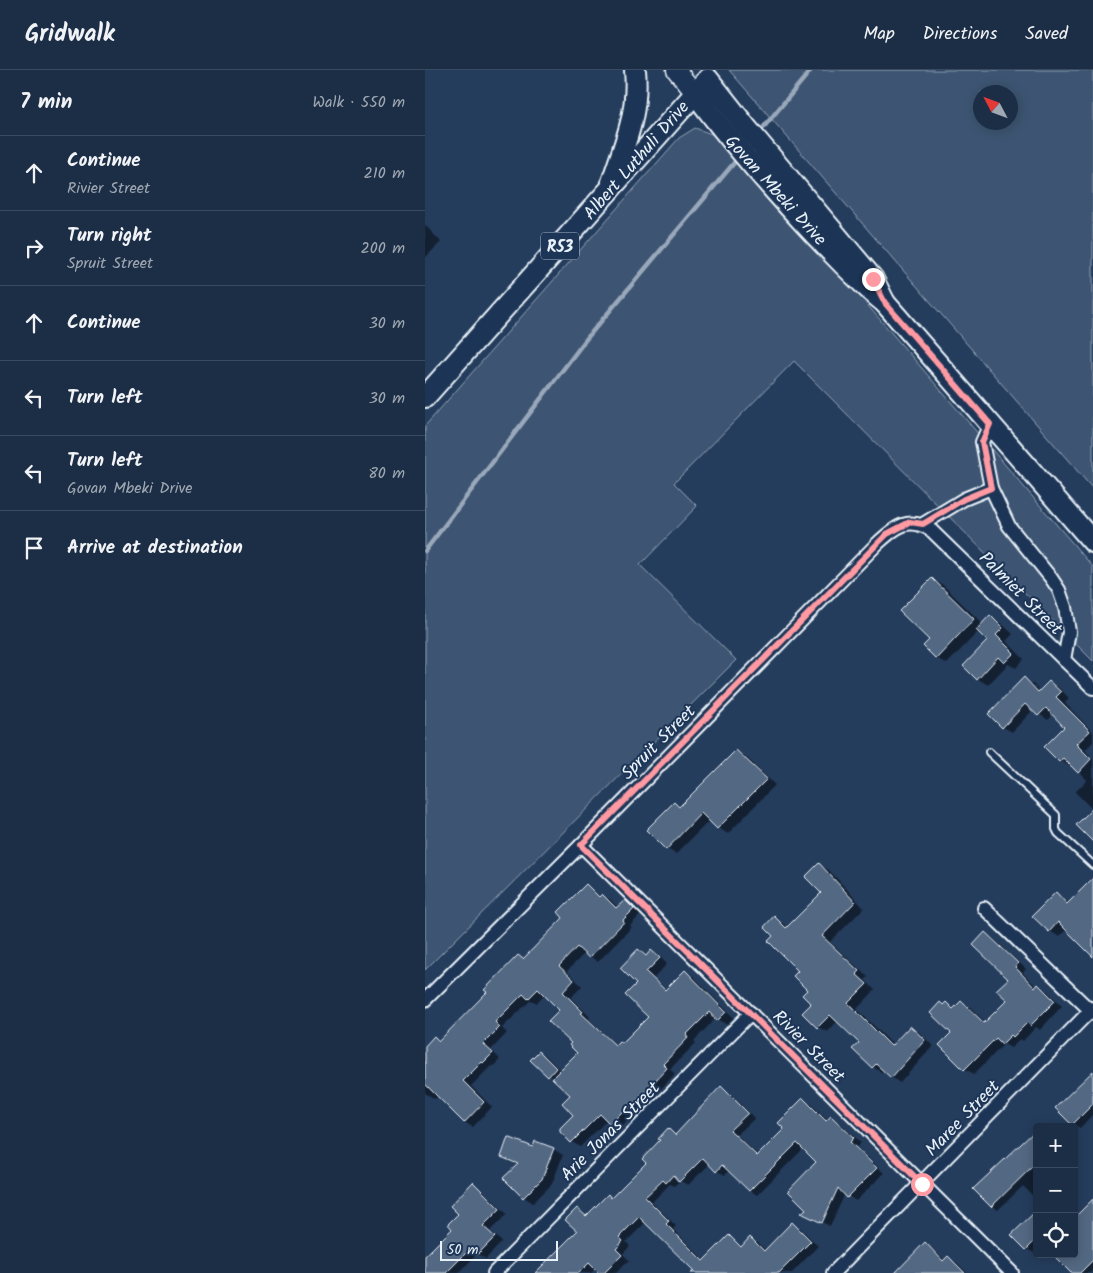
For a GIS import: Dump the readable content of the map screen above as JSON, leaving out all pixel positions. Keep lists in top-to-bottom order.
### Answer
{
  "streets": {
    "main road": ["Albert Luthuli Drive", "Govan Mbeki Drive", "R53"],
    "street": [
      "Palmiet Street",
      "Spruit Street",
      "Rivier Street",
      "Maree Street",
      "Arie Jonas Street"
    ]
  },
  "crossings": [
    ["Albert Luthuli Drive", "Govan Mbeki Drive"],
    ["Palmiet Street", "Spruit Street"],
    ["Spruit Street", "Rivier Street"],
    ["Rivier Street", "Maree Street"],
    ["Rivier Street", "Arie Jonas Street"]
  ],
  "scale_bar": "50 m",
  "north": "top left",
  "page": {
    "header": "Gridwalk",
    "nav": ["Map", "Directions", "Saved"],
    "heading": ["7 min", "Walk · 550 m"],
    "list": [
      ["Continue", "Rivier Street", "210 m"],
      ["Turn right", "Spruit Street", "200 m"],
      ["Continue", "30 m"],
      ["Turn left", "30 m"],
      ["Turn left", "Govan Mbeki Drive", "80 m"],
      "Arrive at destination"
    ],
    "map_buttons": ["+", "−"],
    "scale": "50 m"
  }
}
